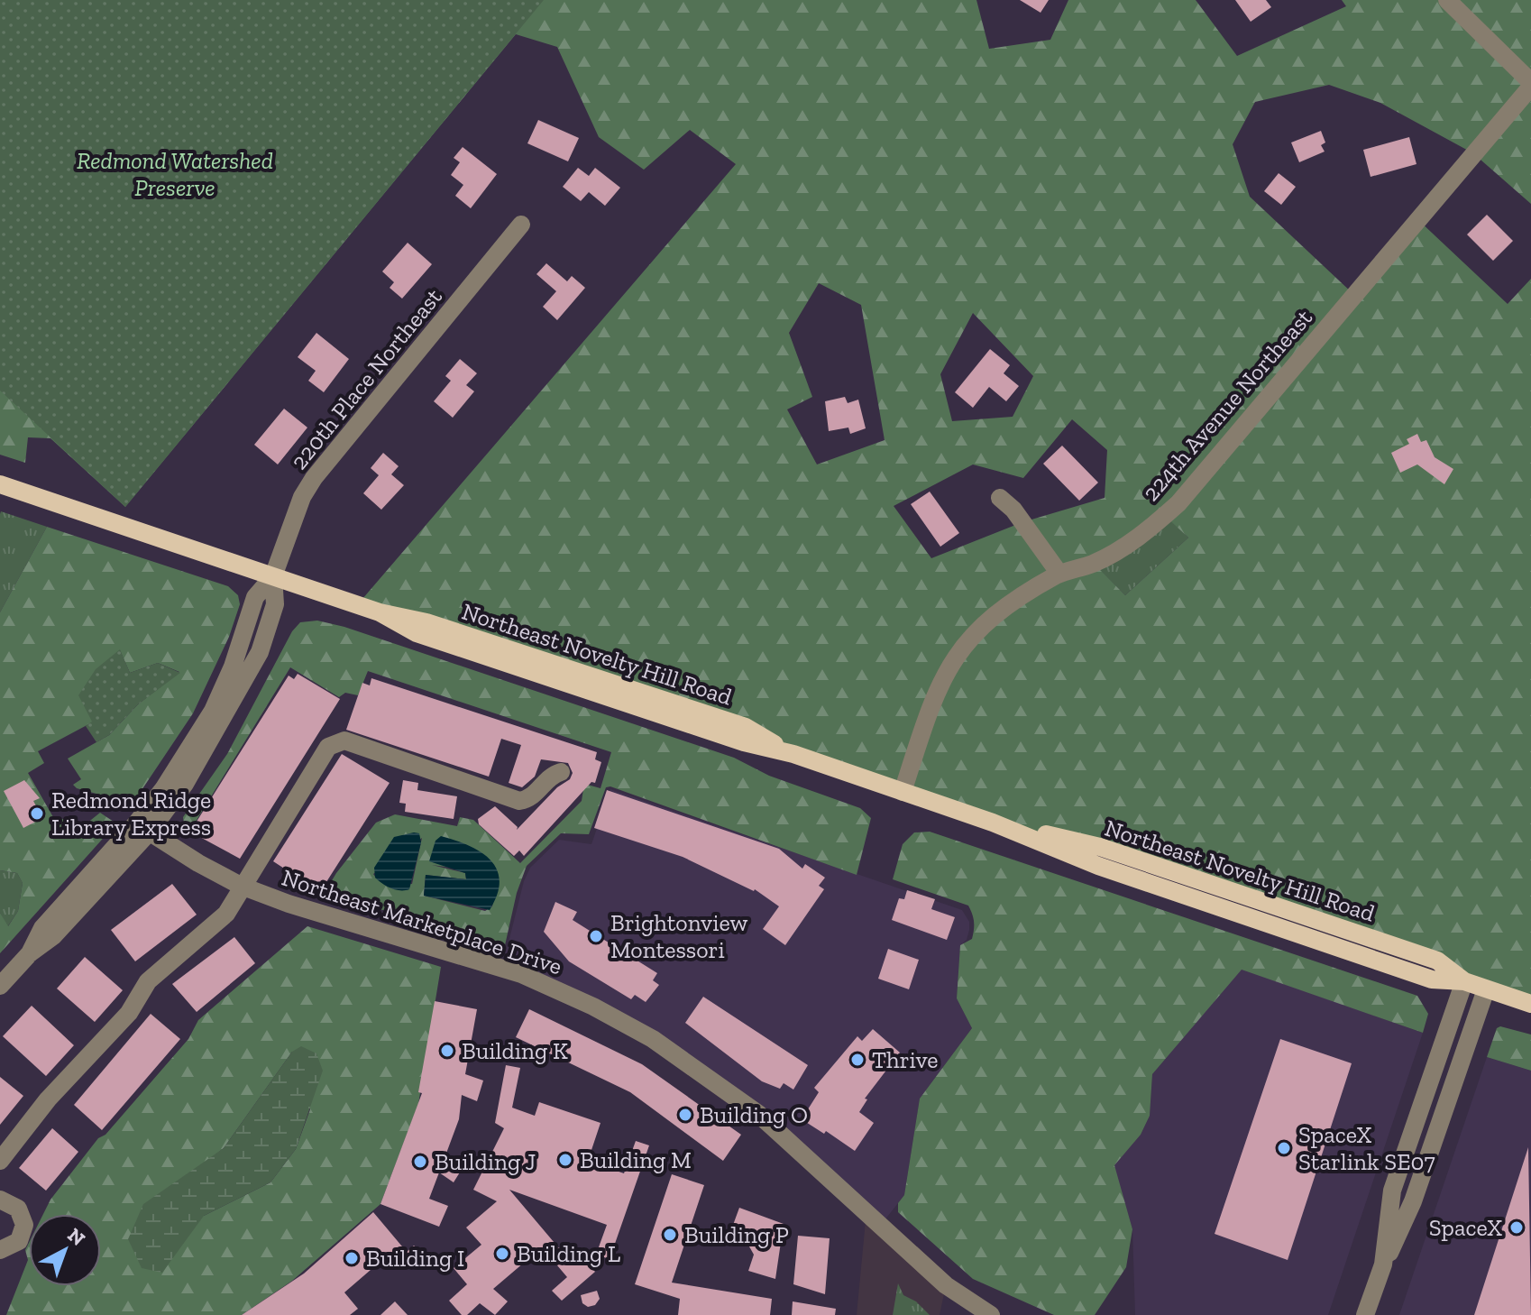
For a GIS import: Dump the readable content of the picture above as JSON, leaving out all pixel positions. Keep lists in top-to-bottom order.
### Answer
{
  "streets": {
    "main road": ["Northeast Novelty Hill Road"],
    "street": ["220th Place Northeast", "224th Avenue Northeast", "Northeast Marketplace Drive"]
  },
  "crossings": [
    ["220th Place Northeast", "Northeast Novelty Hill Road"],
    ["220th Place Northeast", "Northeast Marketplace Drive"],
    ["224th Avenue Northeast", "Northeast Novelty Hill Road"]
  ],
  "parks": ["Redmond Watershed Preserve"],
  "places": [
    "Redmond Ridge Library Express",
    "Brightonview Montessori",
    "Building K",
    "Thrive",
    "Building O",
    "SpaceX Starlink SE07",
    "Building M",
    "Building J",
    "SpaceX",
    "Building P",
    "Building L",
    "Building I"
  ],
  "north": "top right"
}
